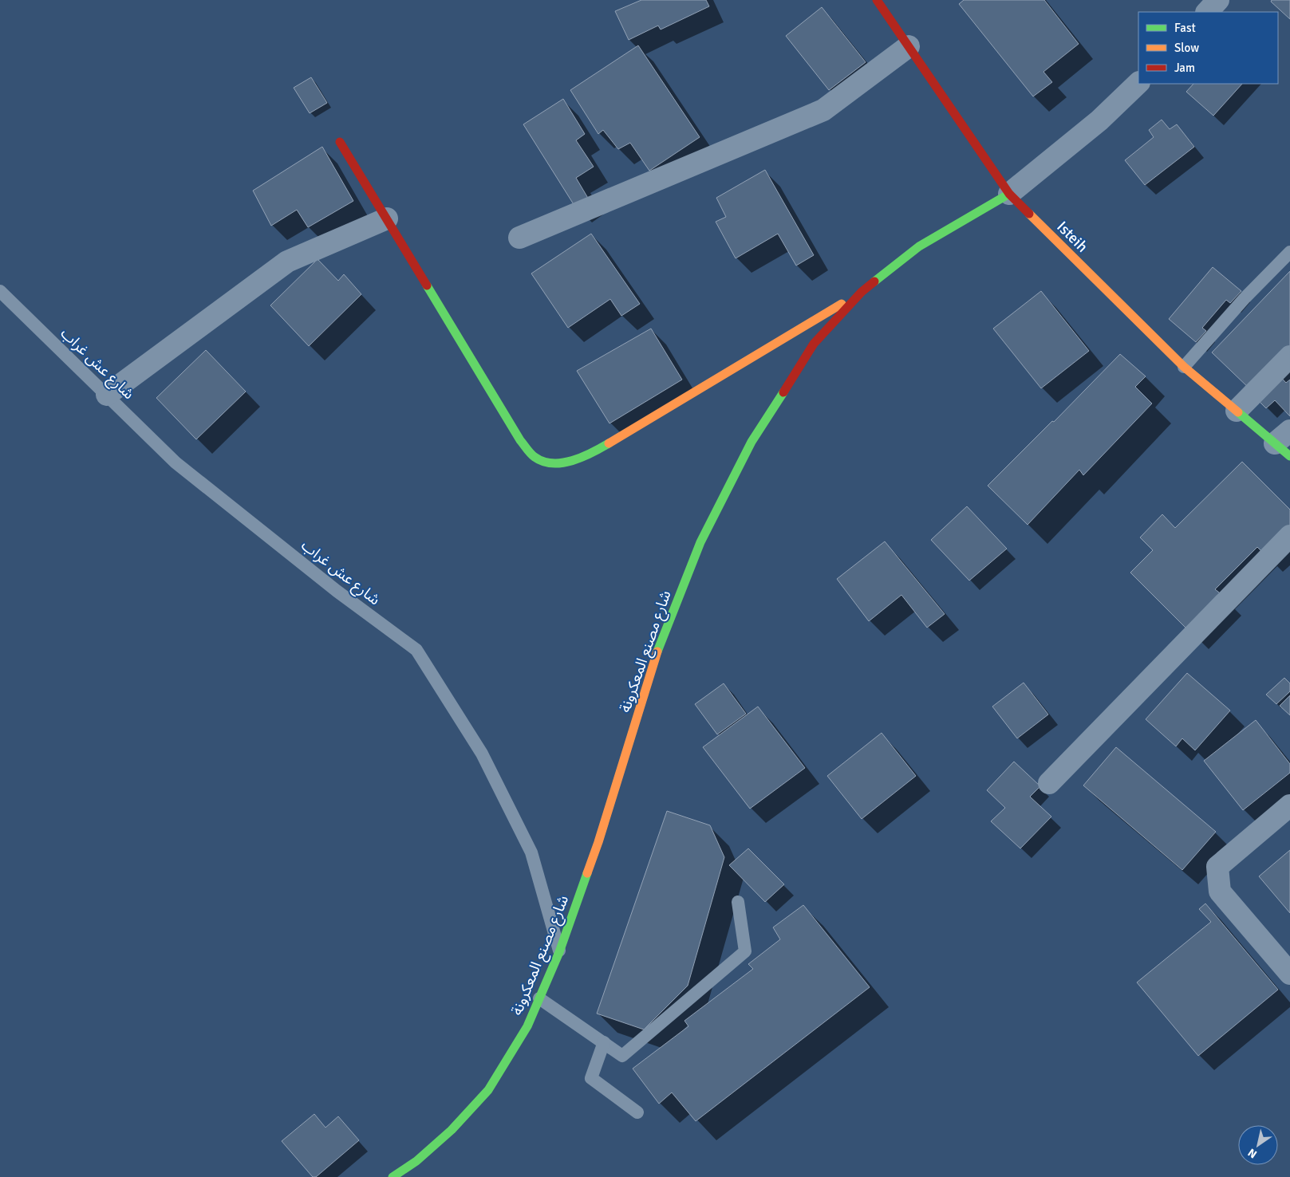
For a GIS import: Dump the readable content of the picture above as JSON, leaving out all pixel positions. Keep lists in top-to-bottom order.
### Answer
{
  "streets": {
    "street": ["Isteih", "شارع مصنع المعكرونة"],
    "lane": ["شارع عش غراب"]
  },
  "crossings": [
    ["Isteih", "شارع مصنع المعكرونة"],
    ["شارع عش غراب", "شارع مصنع المعكرونة"]
  ],
  "legend": ["Fast", "Slow", "Jam"],
  "north": "bottom left"
}
